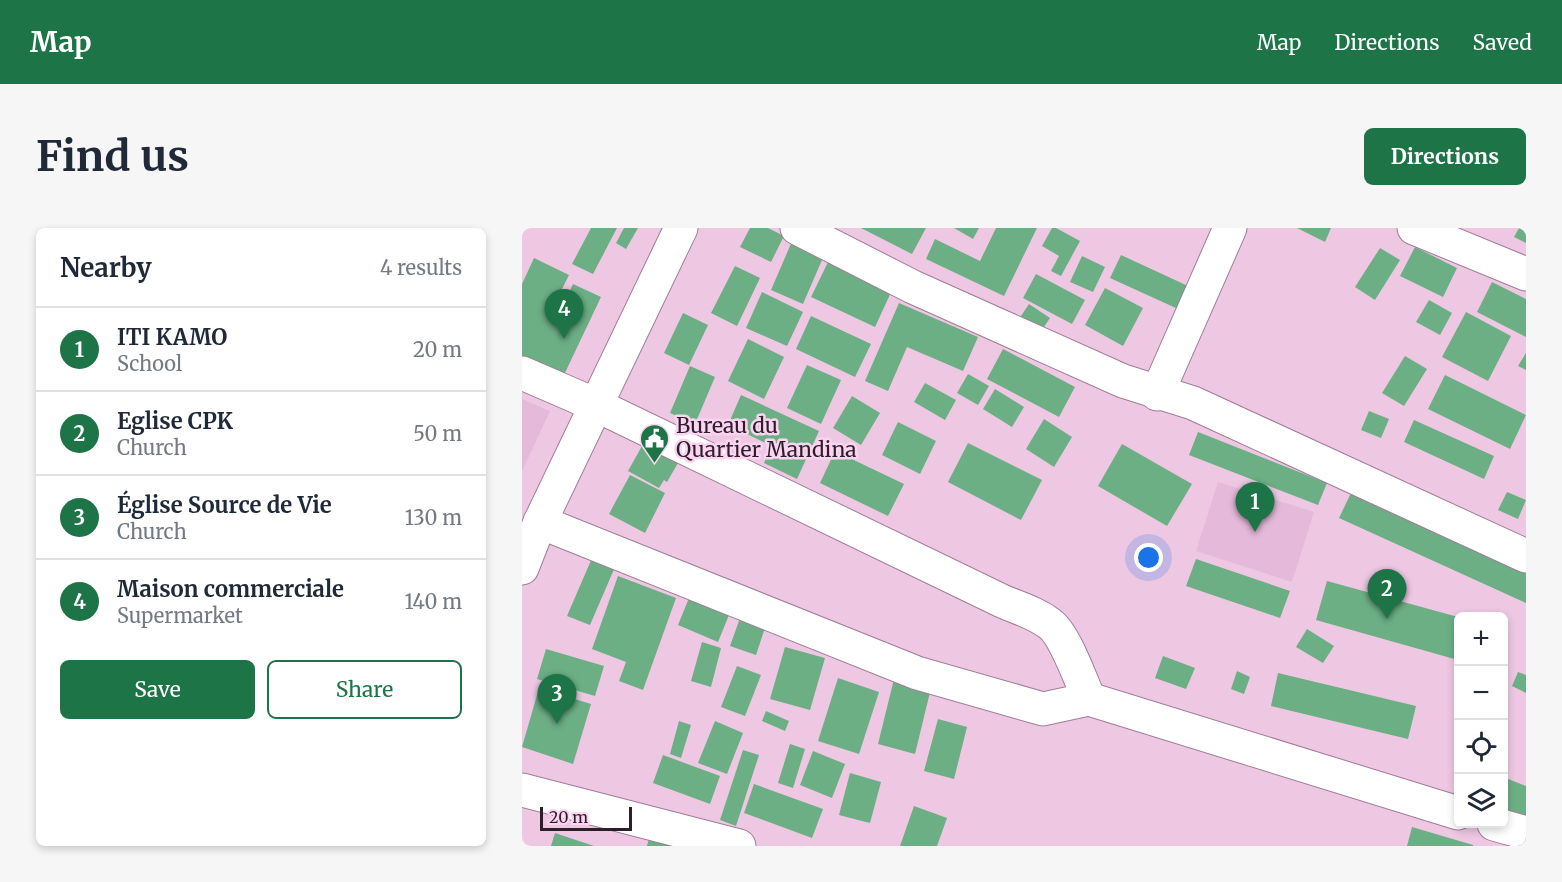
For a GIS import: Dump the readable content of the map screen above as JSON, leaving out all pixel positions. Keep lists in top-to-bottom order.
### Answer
{
  "places": {
    "public building": ["Bureau du Quartier Mandina"]
  },
  "scale_bar": "20 m",
  "page": {
    "header": "Map",
    "nav": ["Map", "Directions", "Saved"],
    "buttons": [
      "Directions",
      ["Save", "Share"]
    ],
    "title": "Find us",
    "heading": ["Nearby", "4 results"],
    "pins": [
      "4",
      "1",
      "2",
      "3"
    ],
    "list": [
      {
        "mark": "1",
        "name": "ITI KAMO",
        "note": "School",
        "value": "20 m"
      },
      {
        "mark": "2",
        "name": "Eglise CPK",
        "note": "Church",
        "value": "50 m"
      },
      {
        "mark": "3",
        "name": "Église Source de Vie",
        "note": "Church",
        "value": "130 m"
      },
      {
        "mark": "4",
        "name": "Maison commerciale",
        "note": "Supermarket",
        "value": "140 m"
      }
    ],
    "map_buttons": ["+", "−"],
    "scale": "20 m"
  }
}
